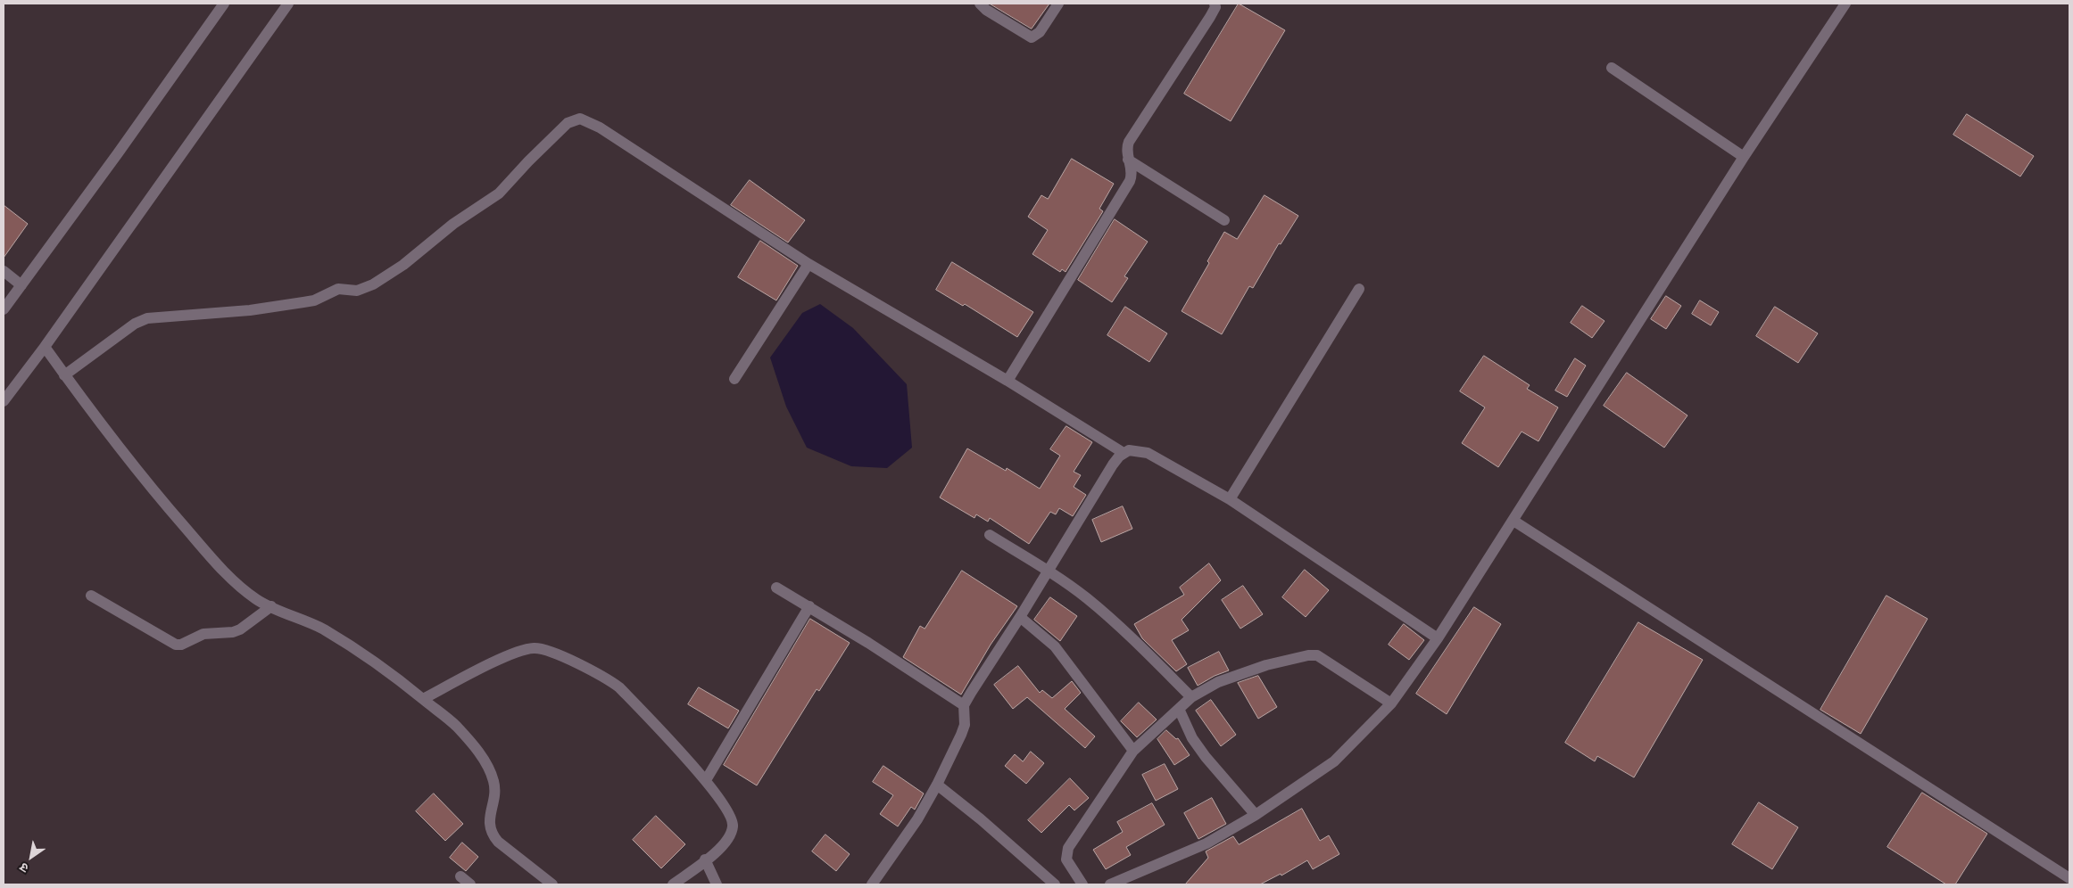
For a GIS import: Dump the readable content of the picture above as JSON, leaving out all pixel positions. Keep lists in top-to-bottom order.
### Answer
{
  "north": "bottom left"
}
